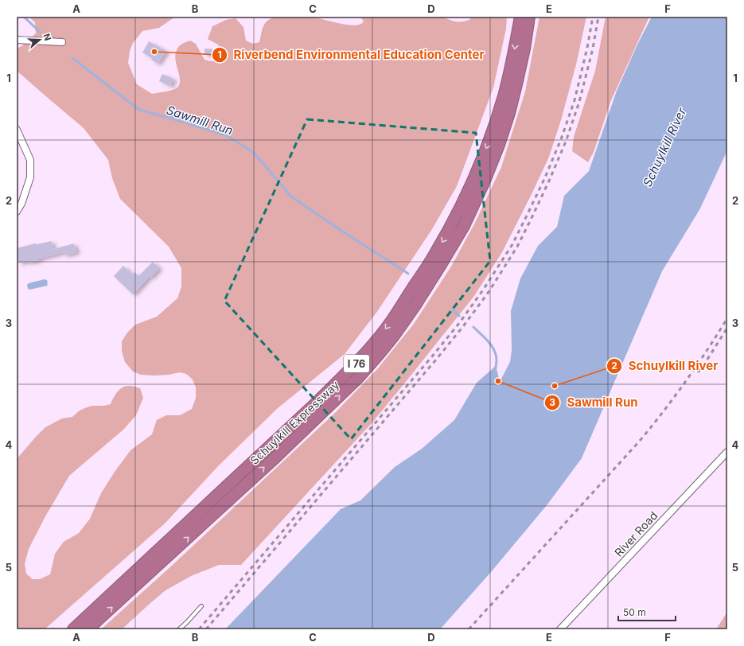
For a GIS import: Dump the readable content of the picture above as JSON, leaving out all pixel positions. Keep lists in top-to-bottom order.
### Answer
{
  "streets": {
    "highway": ["I 76", "Schuylkill Expressway"],
    "street": ["River Road"]
  },
  "water": ["Sawmill Run", "Schuylkill River"],
  "places": ["Riverbend Environmental Education Center", "Sawmill Run", "Schuylkill River"],
  "scale_bar": "50 m",
  "north": "right",
  "grid": {
    "columns": [
      "A",
      "B",
      "C",
      "D",
      "E",
      "F"
    ],
    "rows": [
      "1",
      "2",
      "3",
      "4",
      "5"
    ]
  }
}
